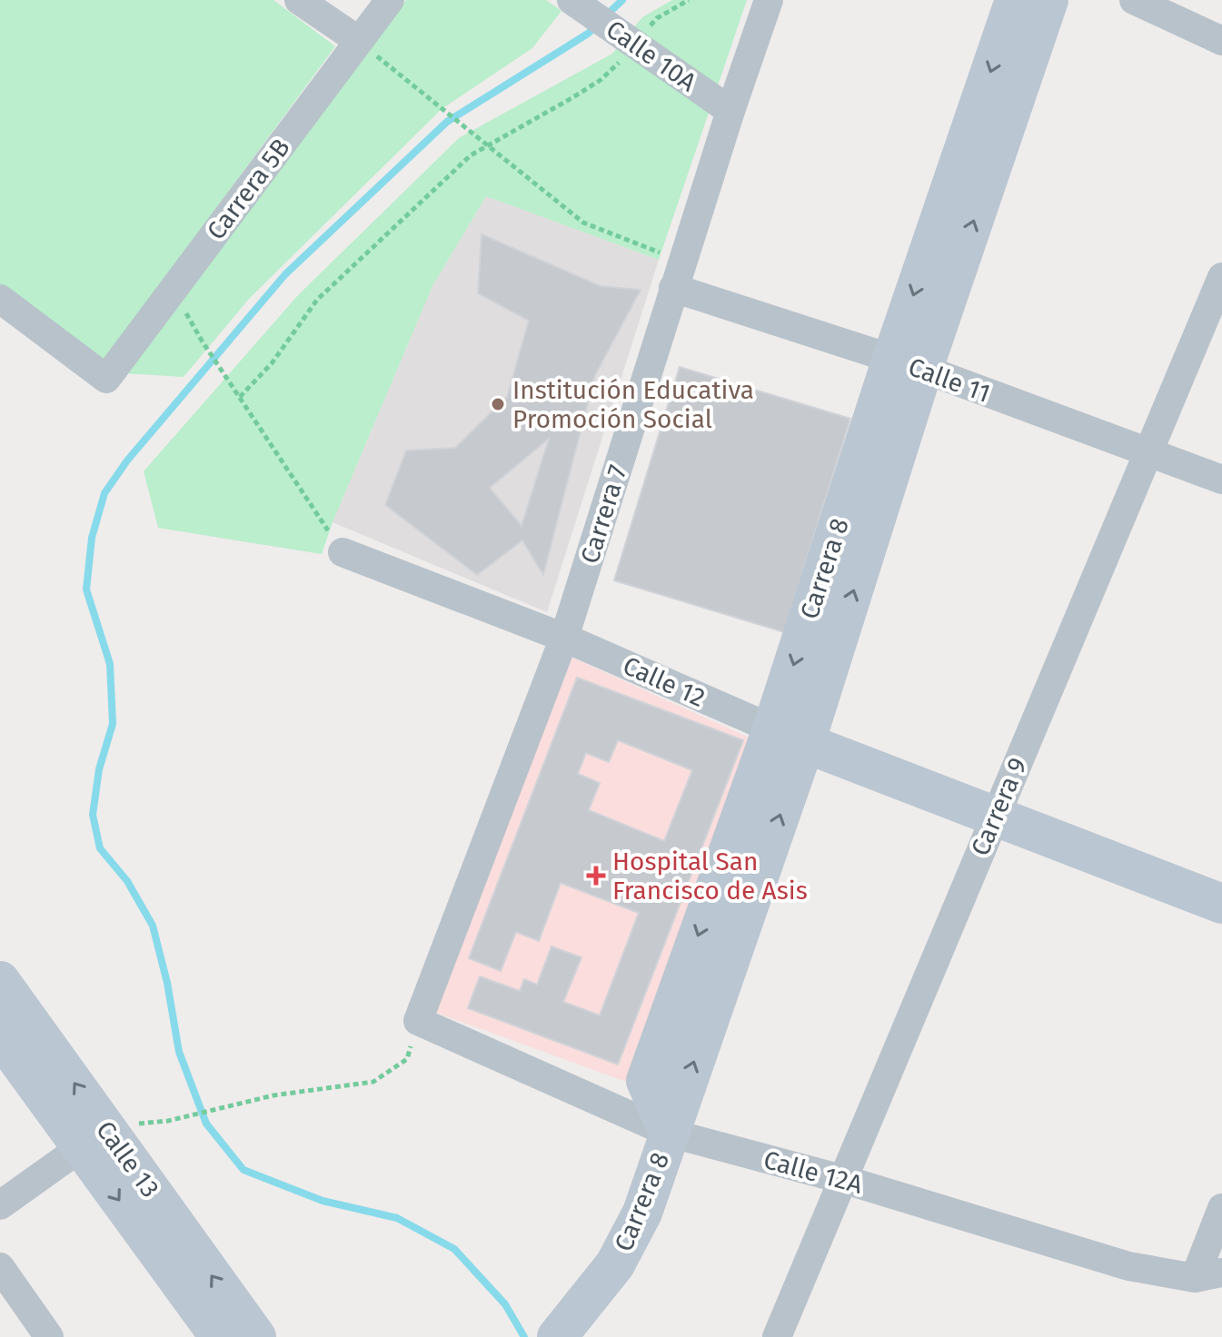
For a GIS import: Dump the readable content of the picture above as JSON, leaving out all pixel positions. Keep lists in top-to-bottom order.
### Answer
{
  "streets": {
    "main road": ["Carrera 8", "Calle 12", "Calle 13"],
    "street": [
      "Calle 10A",
      "Carrera 5B",
      "Calle 11",
      "Carrera 7",
      "Carrera 9",
      "Calle 12A"
    ]
  },
  "crossings": [
    ["Calle 10A", "Carrera 7"],
    ["Calle 11", "Carrera 7"],
    ["Calle 11", "Carrera 8"],
    ["Calle 11", "Carrera 9"],
    ["Carrera 7", "Calle 12"],
    ["Carrera 7", "Calle 12A"],
    ["Carrera 8", "Calle 12"],
    ["Carrera 8", "Calle 12A"],
    ["Calle 12", "Carrera 9"],
    ["Carrera 9", "Calle 12A"]
  ],
  "places": {
    "other": ["Institución Educativa Promoción Social"],
    "health": ["Hospital San Francisco de Asis"]
  }
}
